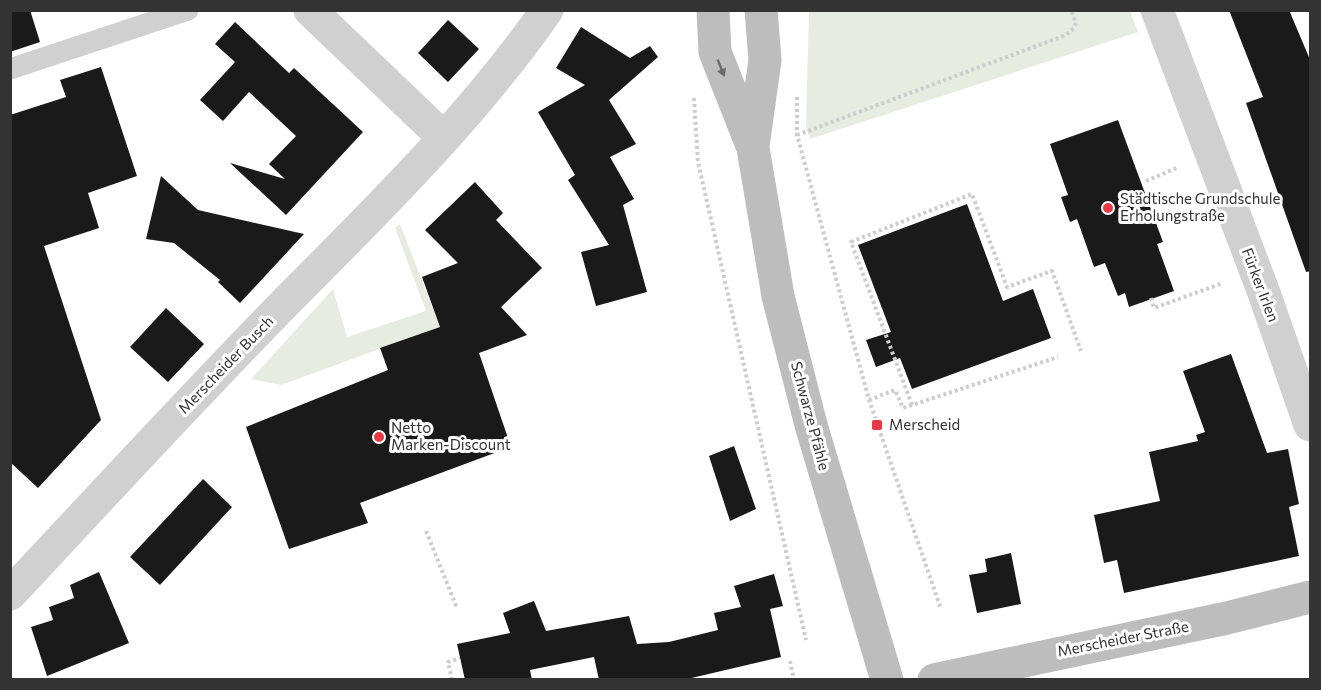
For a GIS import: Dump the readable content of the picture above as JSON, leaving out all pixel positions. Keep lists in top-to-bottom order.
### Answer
{
  "streets": {
    "main road": ["Schwarze Pfähle", "Merscheider Straße"],
    "street": ["Fürker Irlen", "Merscheider Busch"]
  },
  "places": {
    "other": ["Städtische Grundschule Erholungstraße", "Netto Marken-Discount"],
    "transit": ["Merscheid"]
  }
}
